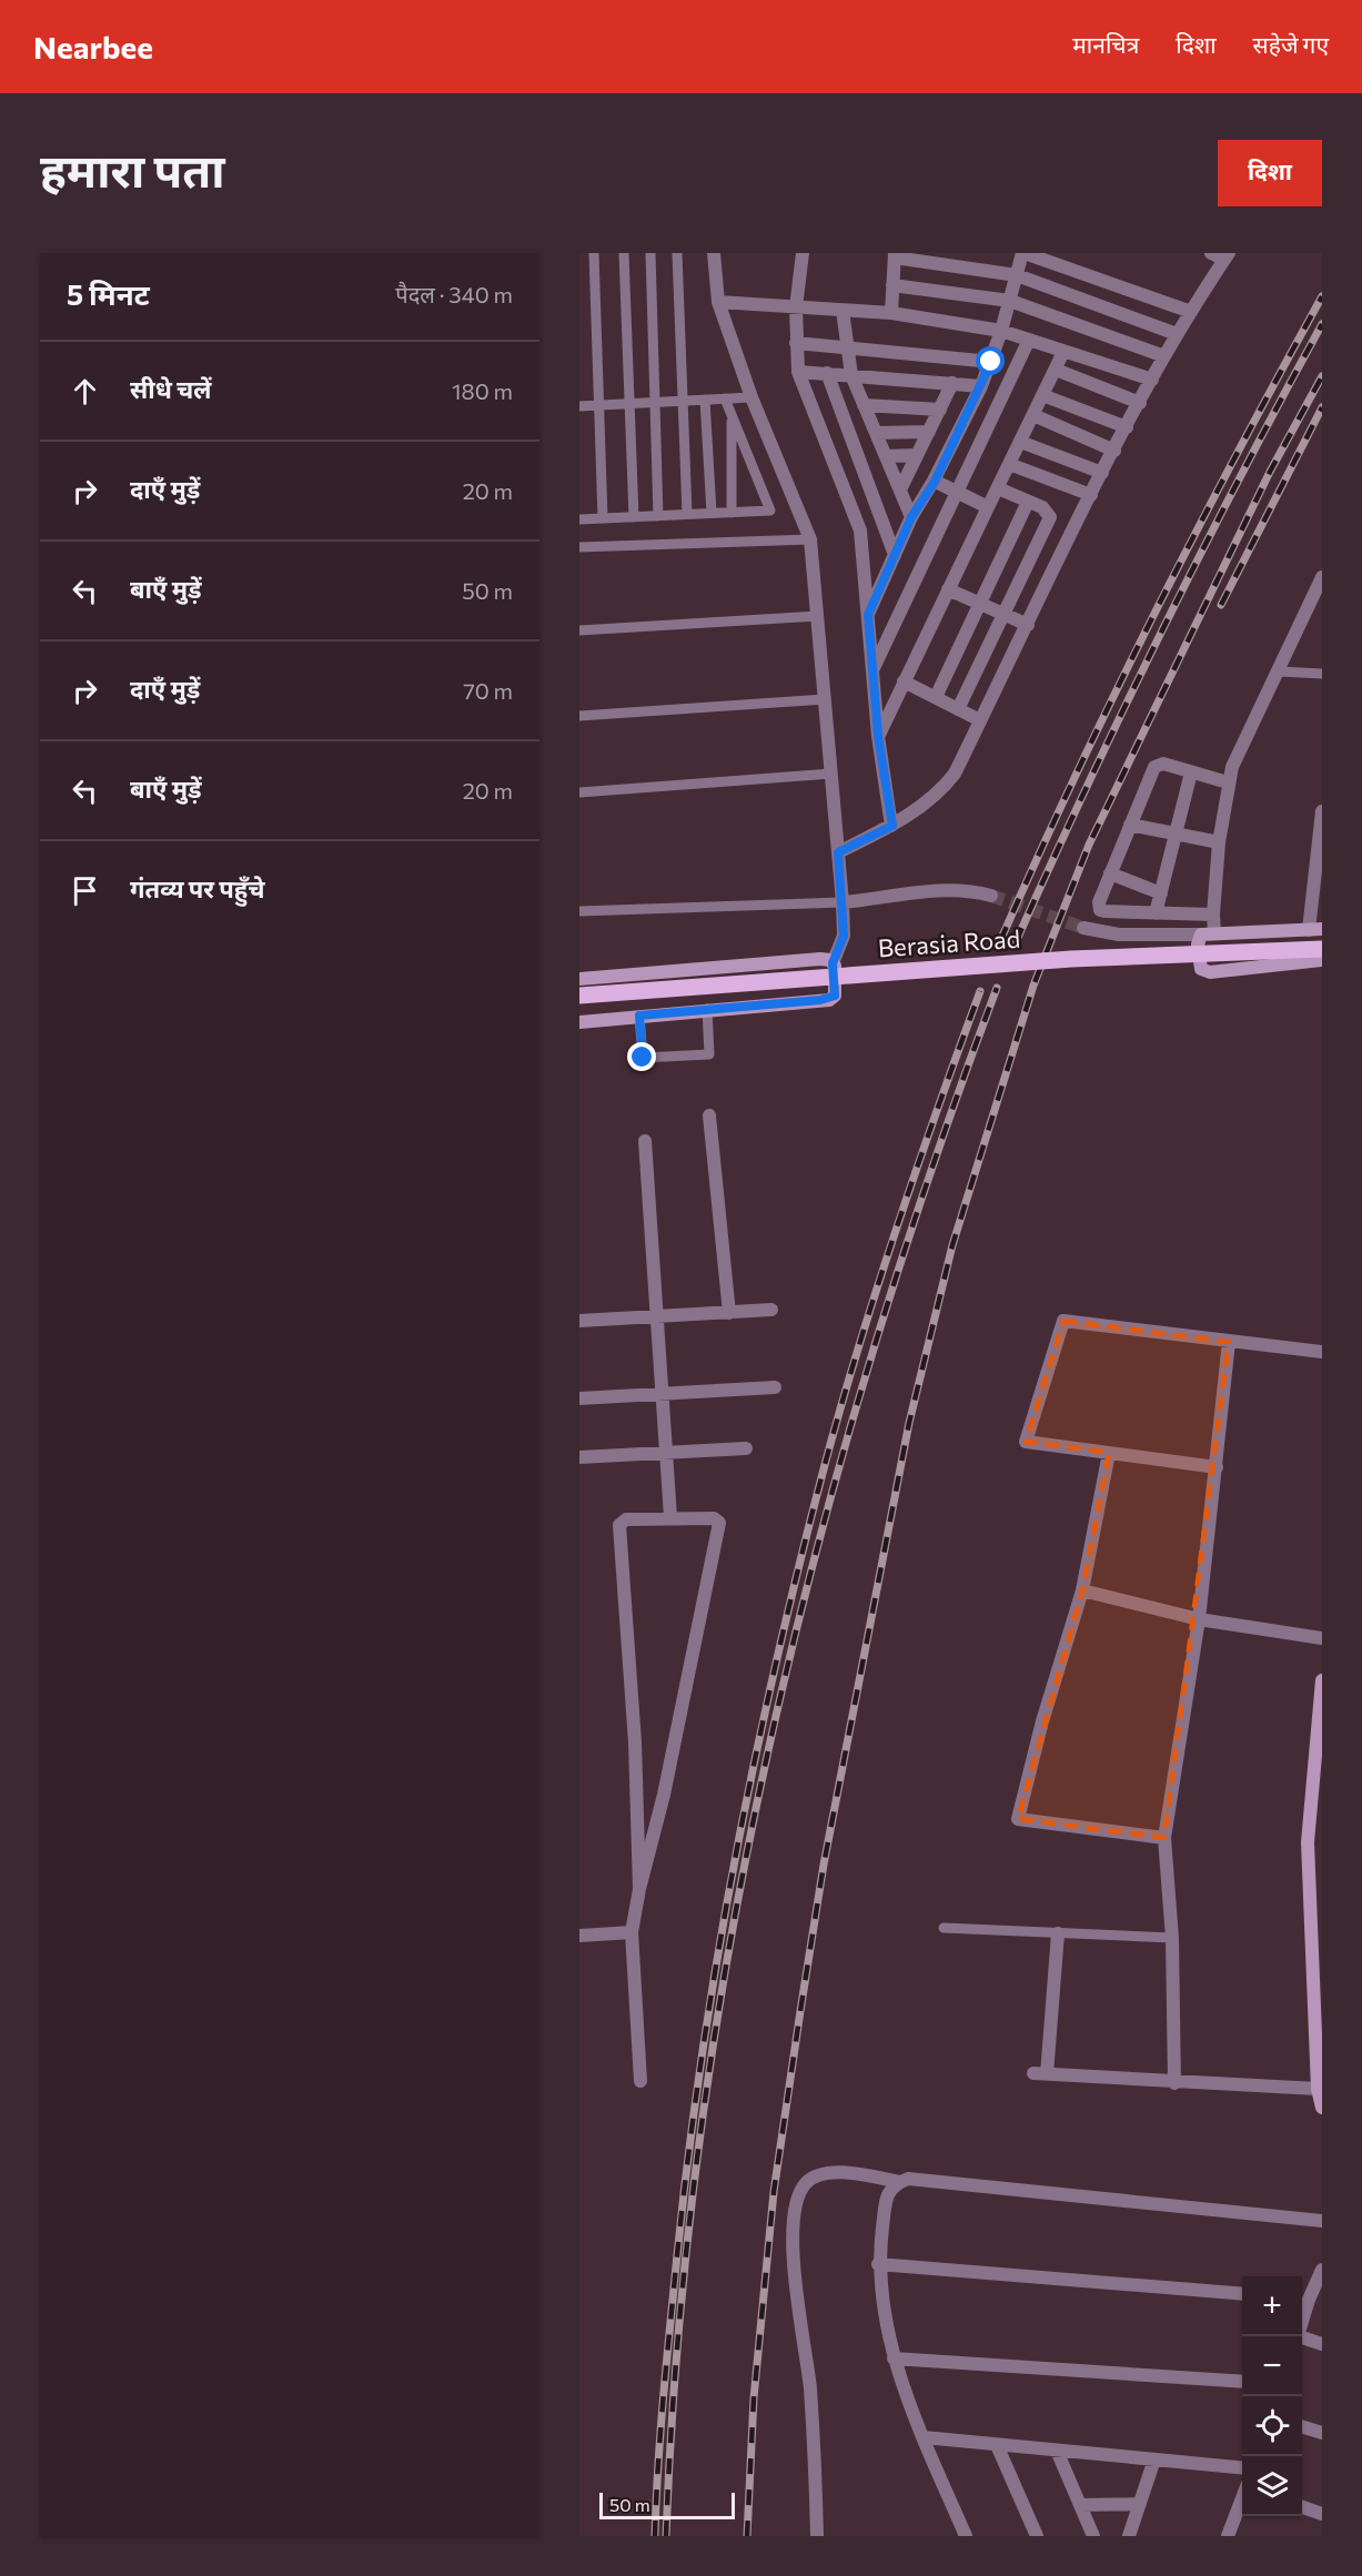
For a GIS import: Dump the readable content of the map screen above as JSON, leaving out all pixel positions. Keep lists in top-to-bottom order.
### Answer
{
  "streets": {
    "main road": ["Berasia Road"]
  },
  "scale_bar": "50 m",
  "page": {
    "header": "Nearbee",
    "nav": ["मानचित्र", "दिशा", "सहेजे गए"],
    "title": "हमारा पता",
    "buttons": "दिशा",
    "heading": ["5 मिनट", "पैदल · 340 m"],
    "list": [
      ["सीधे चलें", "180 m"],
      ["दाएँ मुड़ें", "20 m"],
      ["बाएँ मुड़ें", "50 m"],
      ["दाएँ मुड़ें", "70 m"],
      ["बाएँ मुड़ें", "20 m"],
      "गंतव्य पर पहुँचे"
    ],
    "map_buttons": ["+", "−"],
    "scale": "50 m"
  }
}
